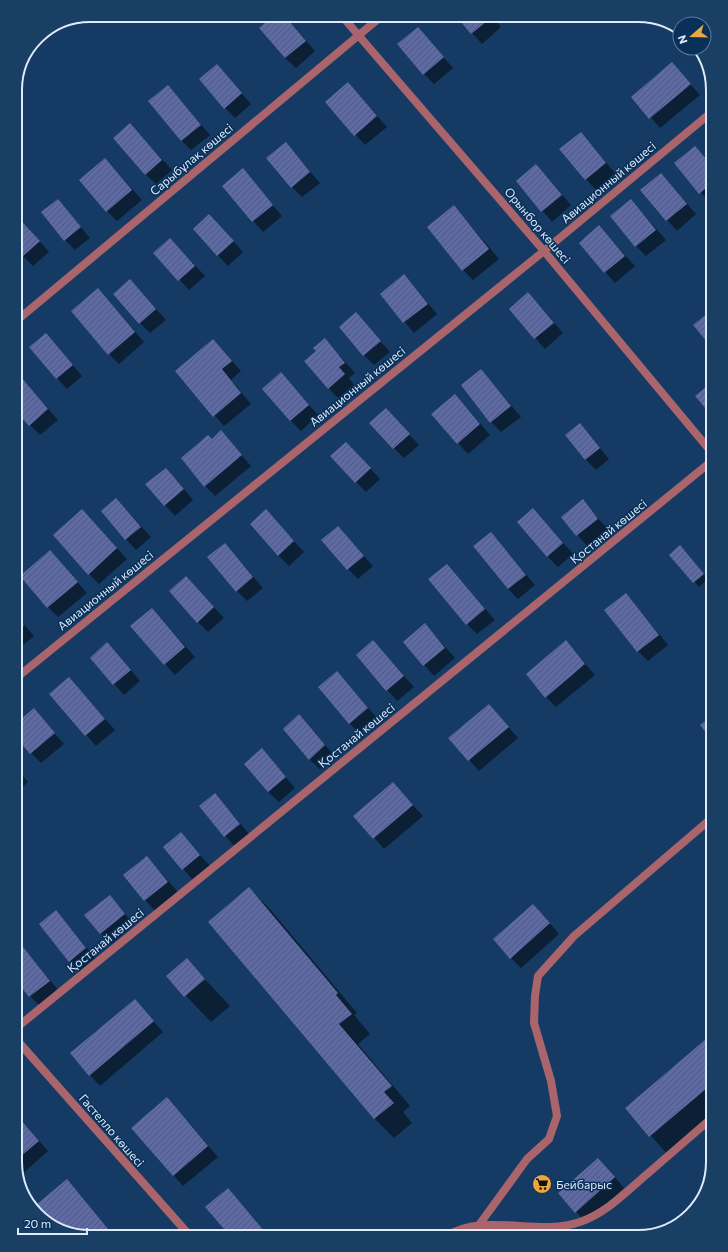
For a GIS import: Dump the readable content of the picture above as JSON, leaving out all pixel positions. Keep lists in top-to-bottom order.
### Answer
{
  "streets": {
    "street": [
      "Сарыбұлақ көшесі",
      "Авиационный көшесі",
      "Орынбор көшесі",
      "Қостанай көшесі",
      "Гастелло көшесі"
    ]
  },
  "crossings": [
    ["Сарыбұлақ көшесі", "Орынбор көшесі"],
    ["Авиационный көшесі", "Орынбор көшесі"]
  ],
  "places": {
    "supermarket": ["Бейбарыс"]
  },
  "scale_bar": "20 m",
  "north": "left"
}
